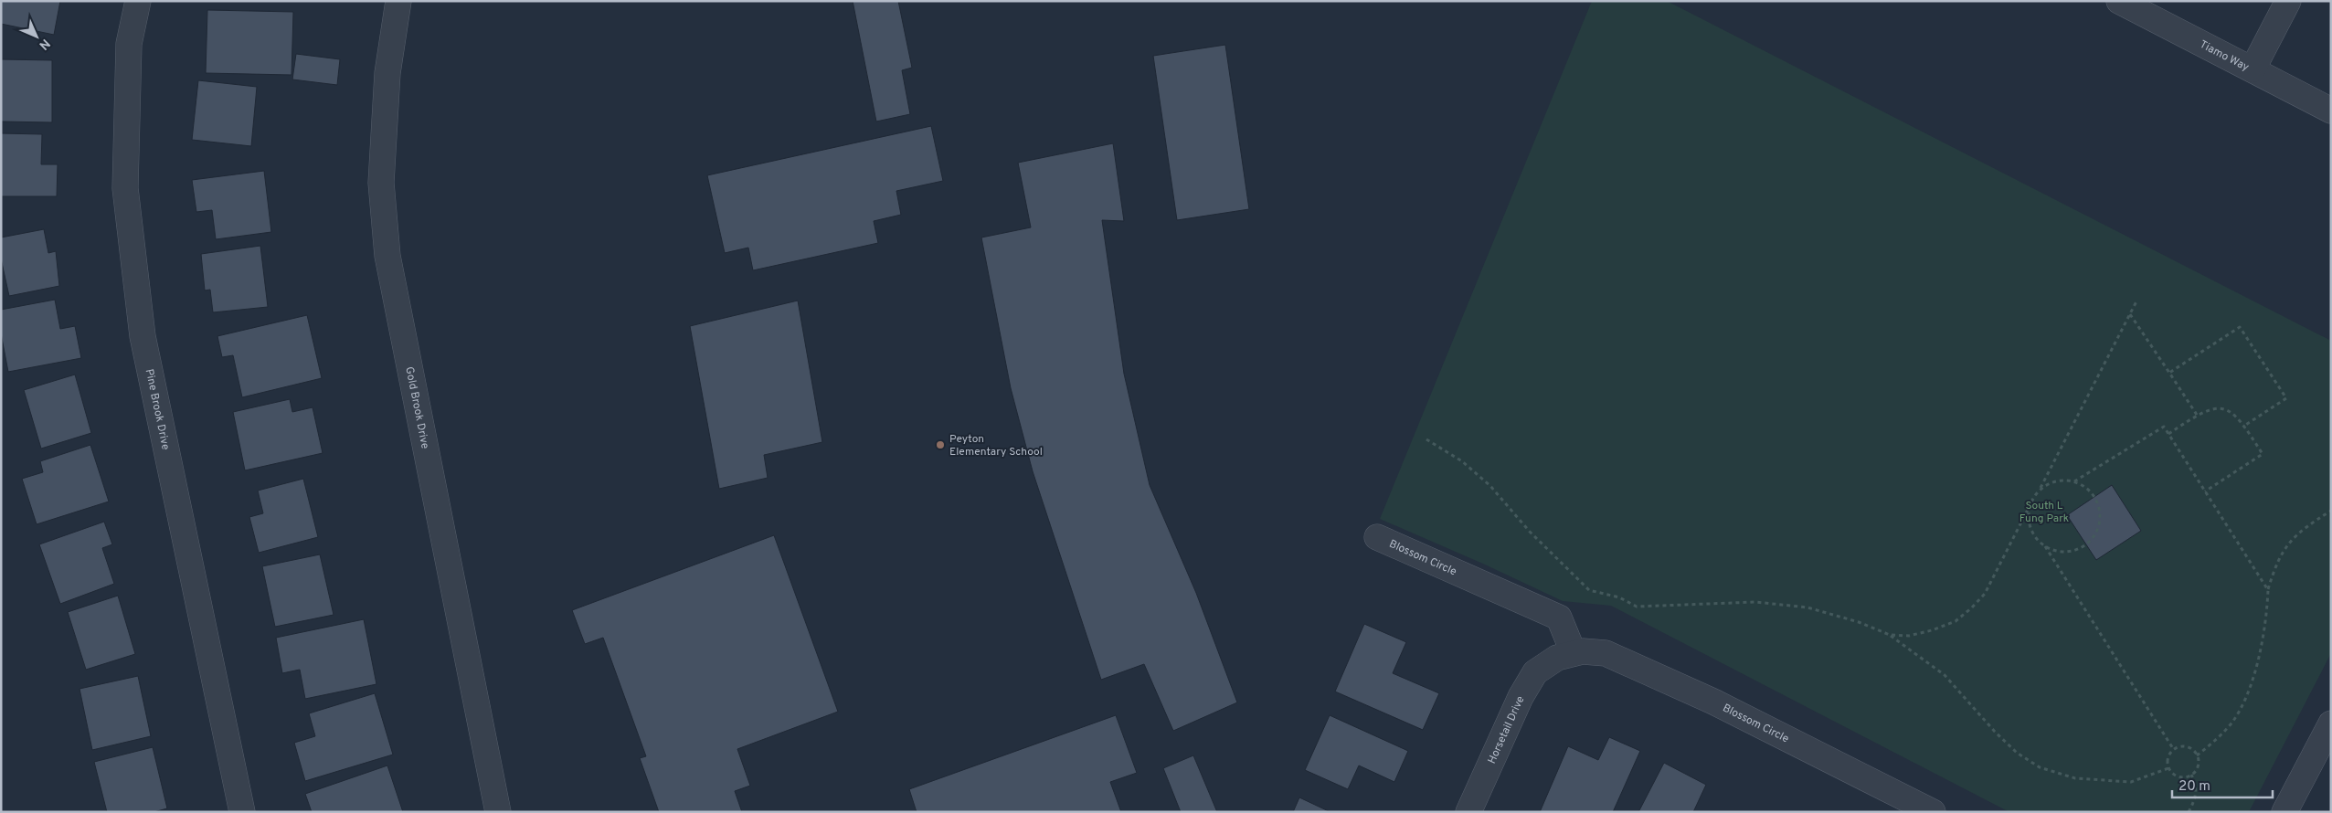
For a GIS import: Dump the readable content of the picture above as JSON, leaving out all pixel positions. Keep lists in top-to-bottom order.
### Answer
{
  "streets": {
    "street": [
      "Tiamo Way",
      "Gold Brook Drive",
      "Pine Brook Drive",
      "Blossom Circle",
      "Horsetail Drive"
    ]
  },
  "crossings": [
    ["Blossom Circle", "Horsetail Drive"]
  ],
  "parks": ["South L Fung Park"],
  "places": ["Peyton Elementary School"],
  "scale_bar": "20 m",
  "north": "bottom right"
}
